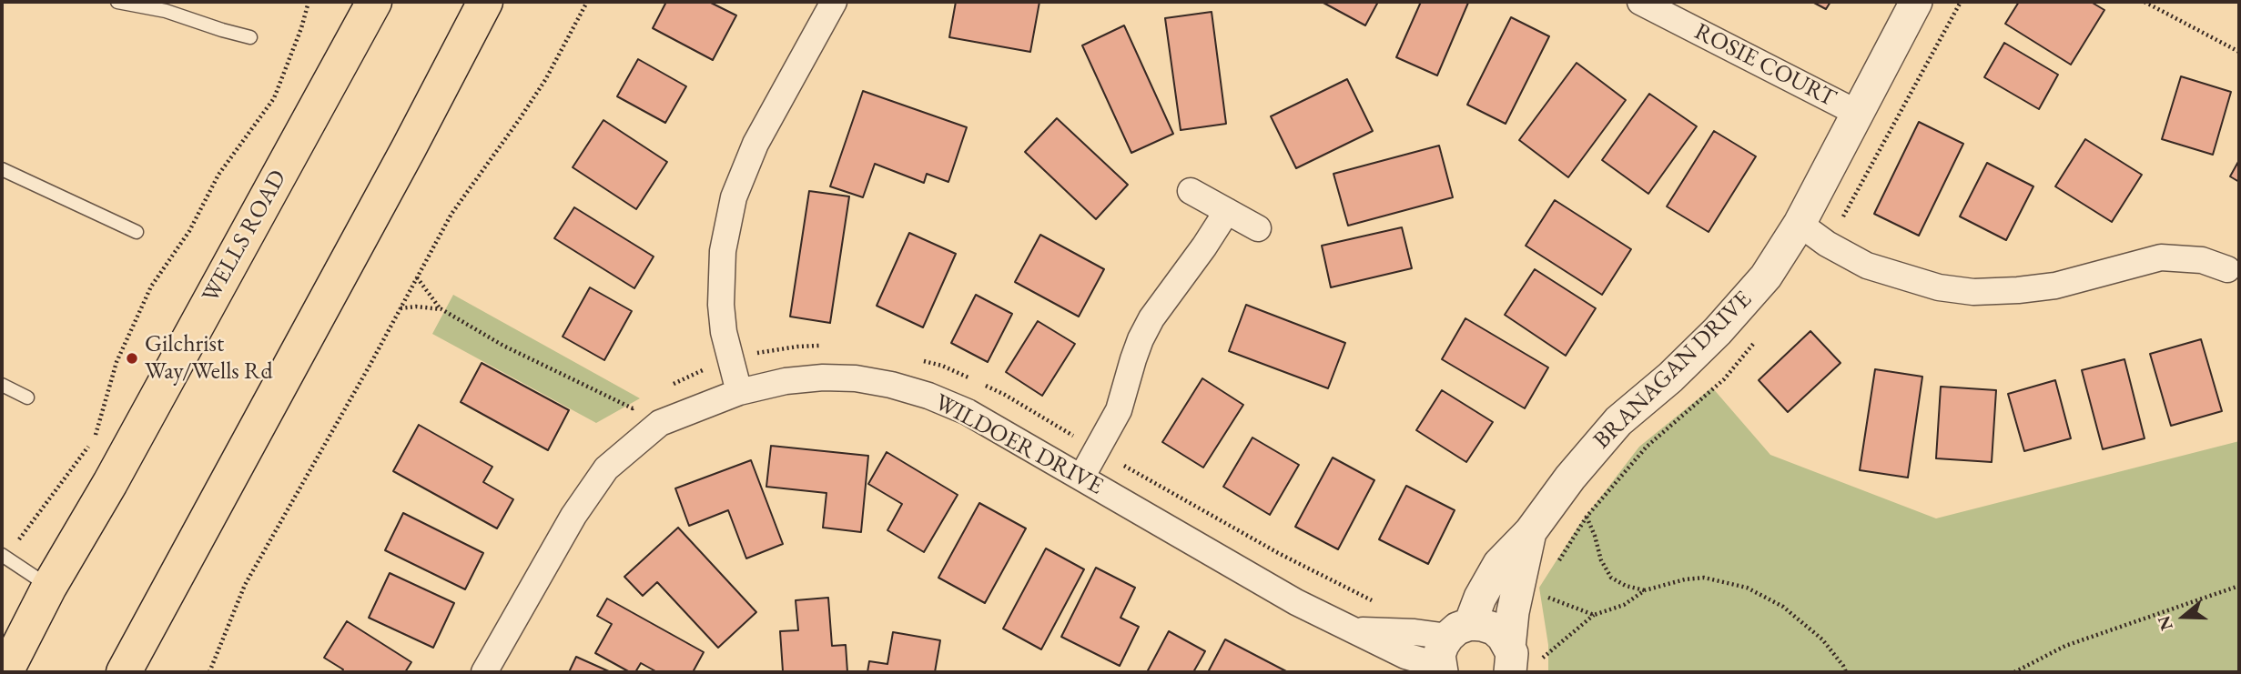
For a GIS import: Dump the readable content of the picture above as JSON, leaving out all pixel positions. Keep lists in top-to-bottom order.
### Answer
{
  "streets": {
    "main road": ["WELLS ROAD"],
    "street": ["ROSIE COURT", "BRANAGAN DRIVE", "WILDOER DRIVE"]
  },
  "crossings": [
    ["ROSIE COURT", "BRANAGAN DRIVE"],
    ["BRANAGAN DRIVE", "WILDOER DRIVE"]
  ],
  "places": ["Gilchrist Way/Wells Rd"],
  "north": "left"
}
